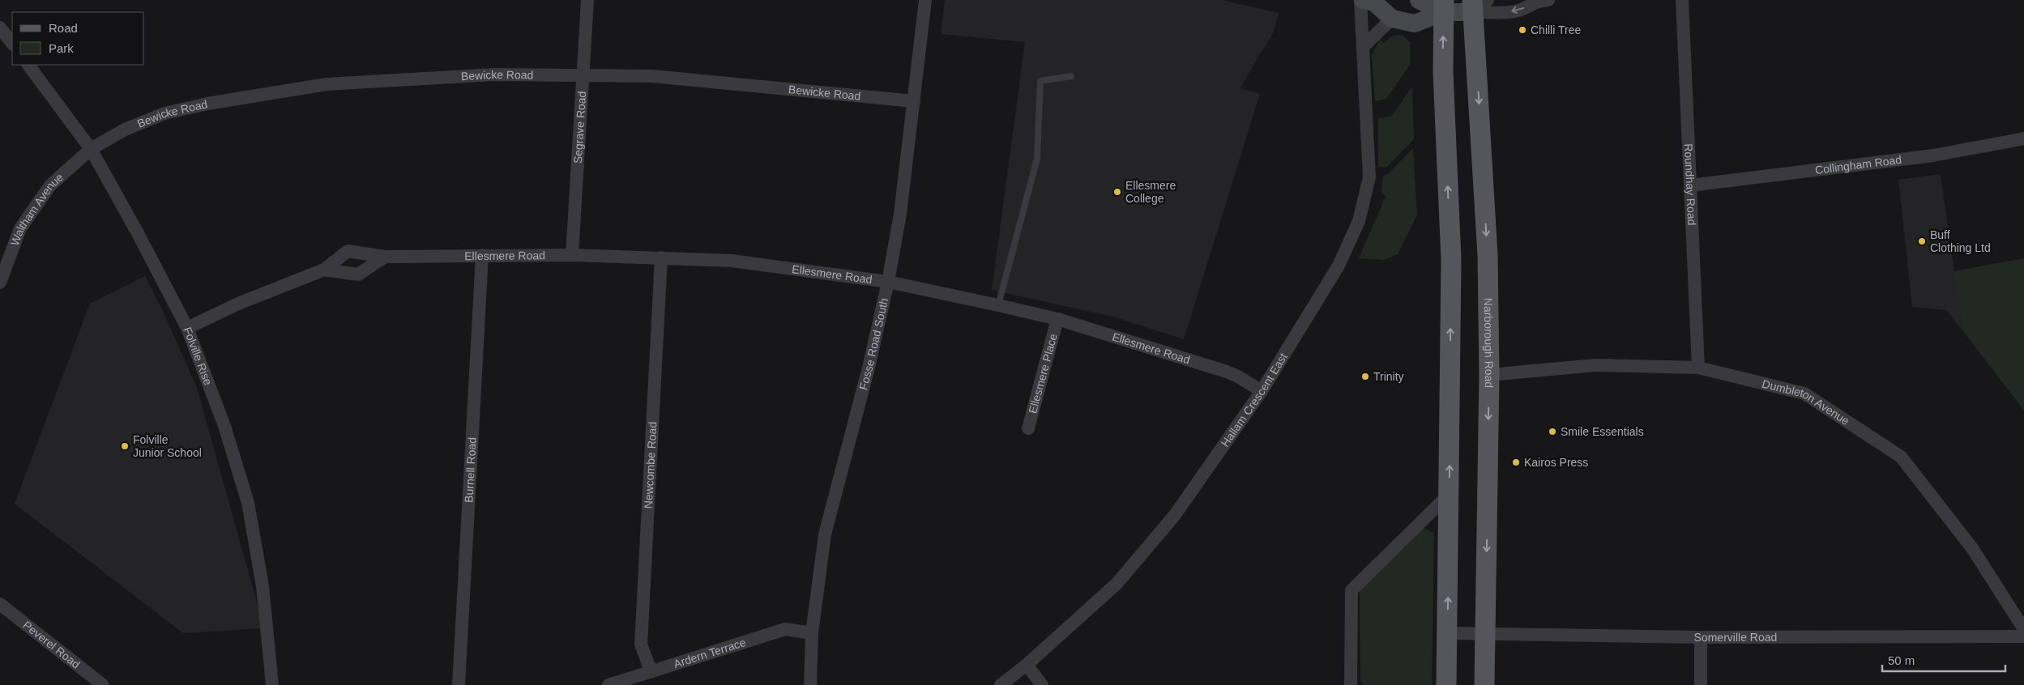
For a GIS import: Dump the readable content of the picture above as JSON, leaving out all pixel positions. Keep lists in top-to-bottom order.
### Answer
{
  "streets": {
    "main road": ["Narborough Road"],
    "street": [
      "Bewicke Road",
      "Segrave Road",
      "Collingham Road",
      "Roundhay Road",
      "Waltham Avenue",
      "Ellesmere Road",
      "Fosse Road South",
      "Folville Rise",
      "Ellesmere Place",
      "Hallam Crescent East",
      "Dumbleton Avenue",
      "Newcombe Road",
      "Burnell Road",
      "Somerville Road",
      "Peverel Road",
      "Ardern Terrace"
    ]
  },
  "crossings": [
    ["Bewicke Road", "Segrave Road"],
    ["Bewicke Road", "Waltham Avenue"],
    ["Bewicke Road", "Fosse Road South"],
    ["Bewicke Road", "Folville Rise"],
    ["Segrave Road", "Ellesmere Road"],
    ["Collingham Road", "Roundhay Road"],
    ["Roundhay Road", "Dumbleton Avenue"],
    ["Waltham Avenue", "Folville Rise"],
    ["Ellesmere Road", "Fosse Road South"],
    ["Ellesmere Road", "Folville Rise"],
    ["Ellesmere Road", "Ellesmere Place"],
    ["Ellesmere Road", "Hallam Crescent East"],
    ["Ellesmere Road", "Newcombe Road"],
    ["Ellesmere Road", "Burnell Road"],
    ["Narborough Road", "Dumbleton Avenue"],
    ["Narborough Road", "Somerville Road"],
    ["Fosse Road South", "Ardern Terrace"],
    ["Newcombe Road", "Ardern Terrace"]
  ],
  "places": [
    "Chilli Tree",
    "Ellesmere College",
    "Buff Clothing Ltd",
    "Trinity",
    "Smile Essentials",
    "Folville Junior School",
    "Kairos Press"
  ],
  "legend": ["Road", "Park"],
  "scale_bar": "50 m"
}
